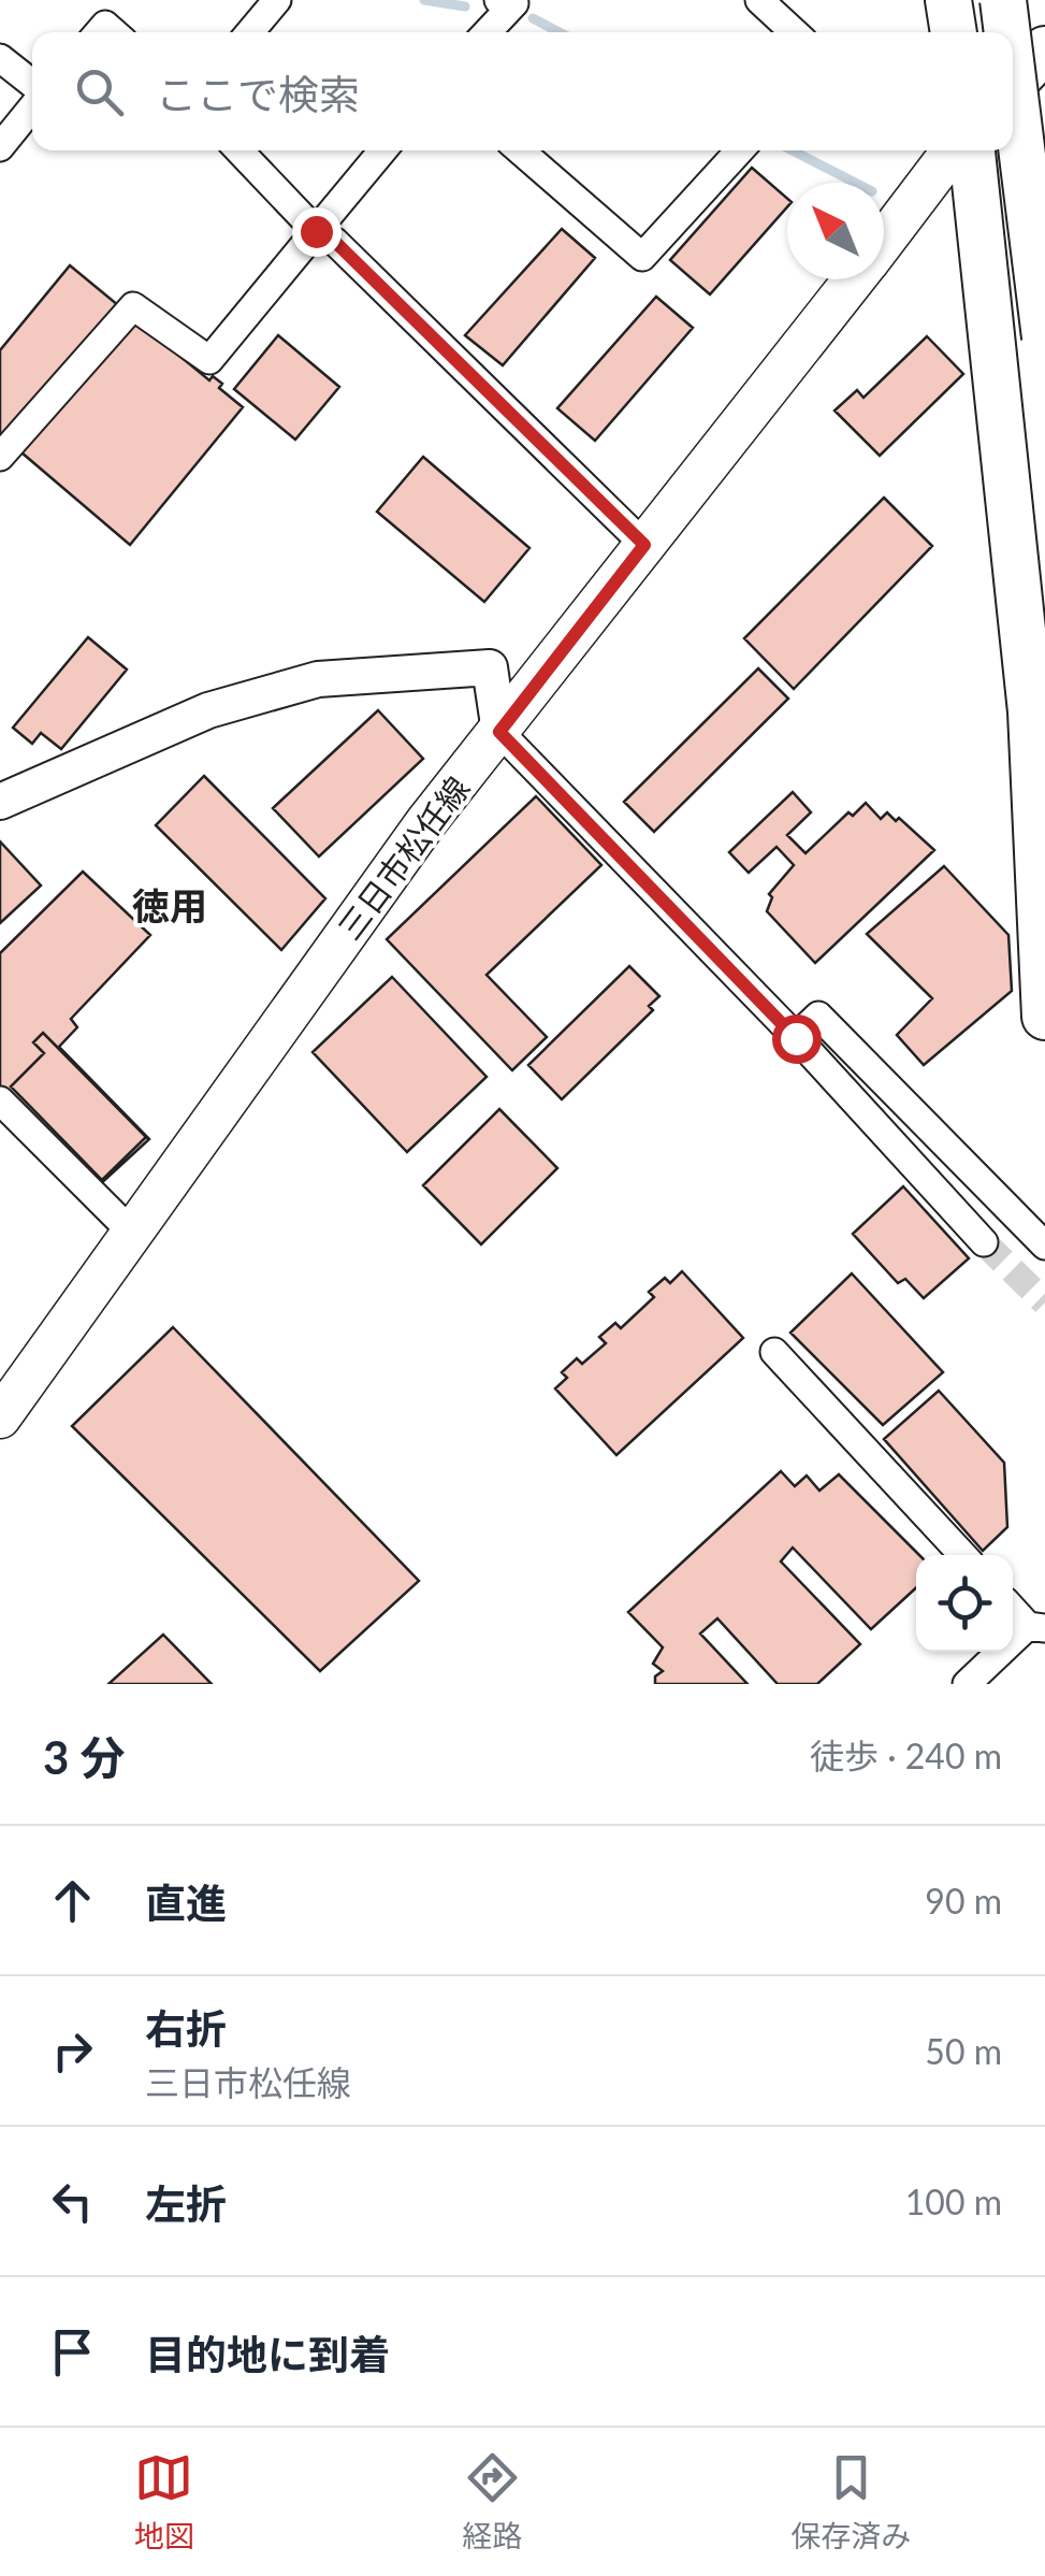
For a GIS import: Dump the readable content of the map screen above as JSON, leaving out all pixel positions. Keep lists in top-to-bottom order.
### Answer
{
  "streets": {
    "main road": ["三日市松任線"]
  },
  "districts": ["徳用"],
  "north": "top left",
  "page": {
    "search": "ここで検索",
    "heading": ["3 分", "徒歩 · 240 m"],
    "list": [
      ["直進", "90 m"],
      ["右折", "三日市松任線", "50 m"],
      ["左折", "100 m"],
      "目的地に到着"
    ],
    "nav": ["地図", "経路", "保存済み"]
  }
}
